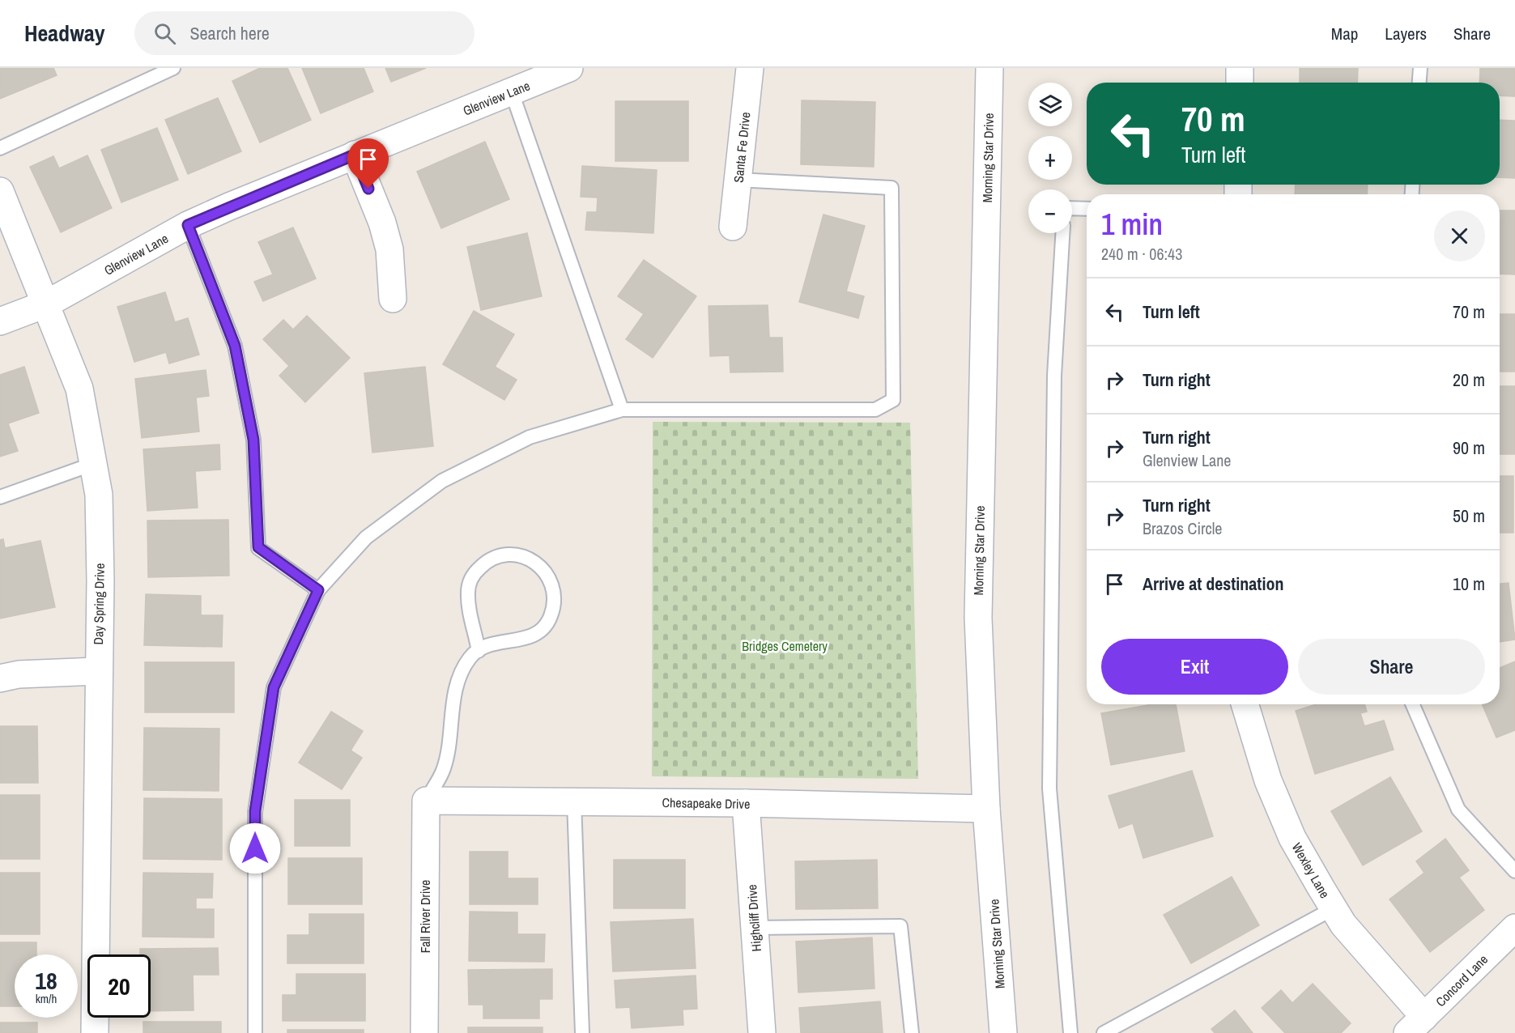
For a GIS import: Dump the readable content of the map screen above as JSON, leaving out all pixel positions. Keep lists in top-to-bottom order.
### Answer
{
  "streets": {
    "street": [
      "Glenview Lane",
      "Santa Fe Drive",
      "Morning Star Drive",
      "Day Spring Drive",
      "Chesapeake Drive",
      "Wexley Lane",
      "Fall River Drive",
      "Highcliff Drive",
      "Concord Lane"
    ]
  },
  "crossings": [
    ["Glenview Lane", "Day Spring Drive"],
    ["Morning Star Drive", "Chesapeake Drive"],
    ["Chesapeake Drive", "Fall River Drive"],
    ["Chesapeake Drive", "Highcliff Drive"],
    ["Wexley Lane", "Concord Lane"]
  ],
  "parks": ["Bridges Cemetery"],
  "page": {
    "header": "Headway",
    "search": "Search here",
    "nav": ["Map", "Layers", "Share"],
    "map_buttons": ["+", "−"],
    "turn": ["70 m", "Turn left"],
    "heading": ["1 min", "240 m · 06:43"],
    "list": [
      {
        "name": "Turn left",
        "value": "70 m"
      },
      {
        "name": "Turn right",
        "value": "20 m"
      },
      {
        "name": "Turn right",
        "note": "Glenview Lane",
        "value": "90 m"
      },
      {
        "name": "Turn right",
        "note": "Brazos Circle",
        "value": "50 m"
      },
      {
        "name": "Arrive at destination",
        "value": "10 m"
      }
    ],
    "buttons": ["Exit", "Share"],
    "speed": "18 km/h",
    "limit": "20"
  }
}
